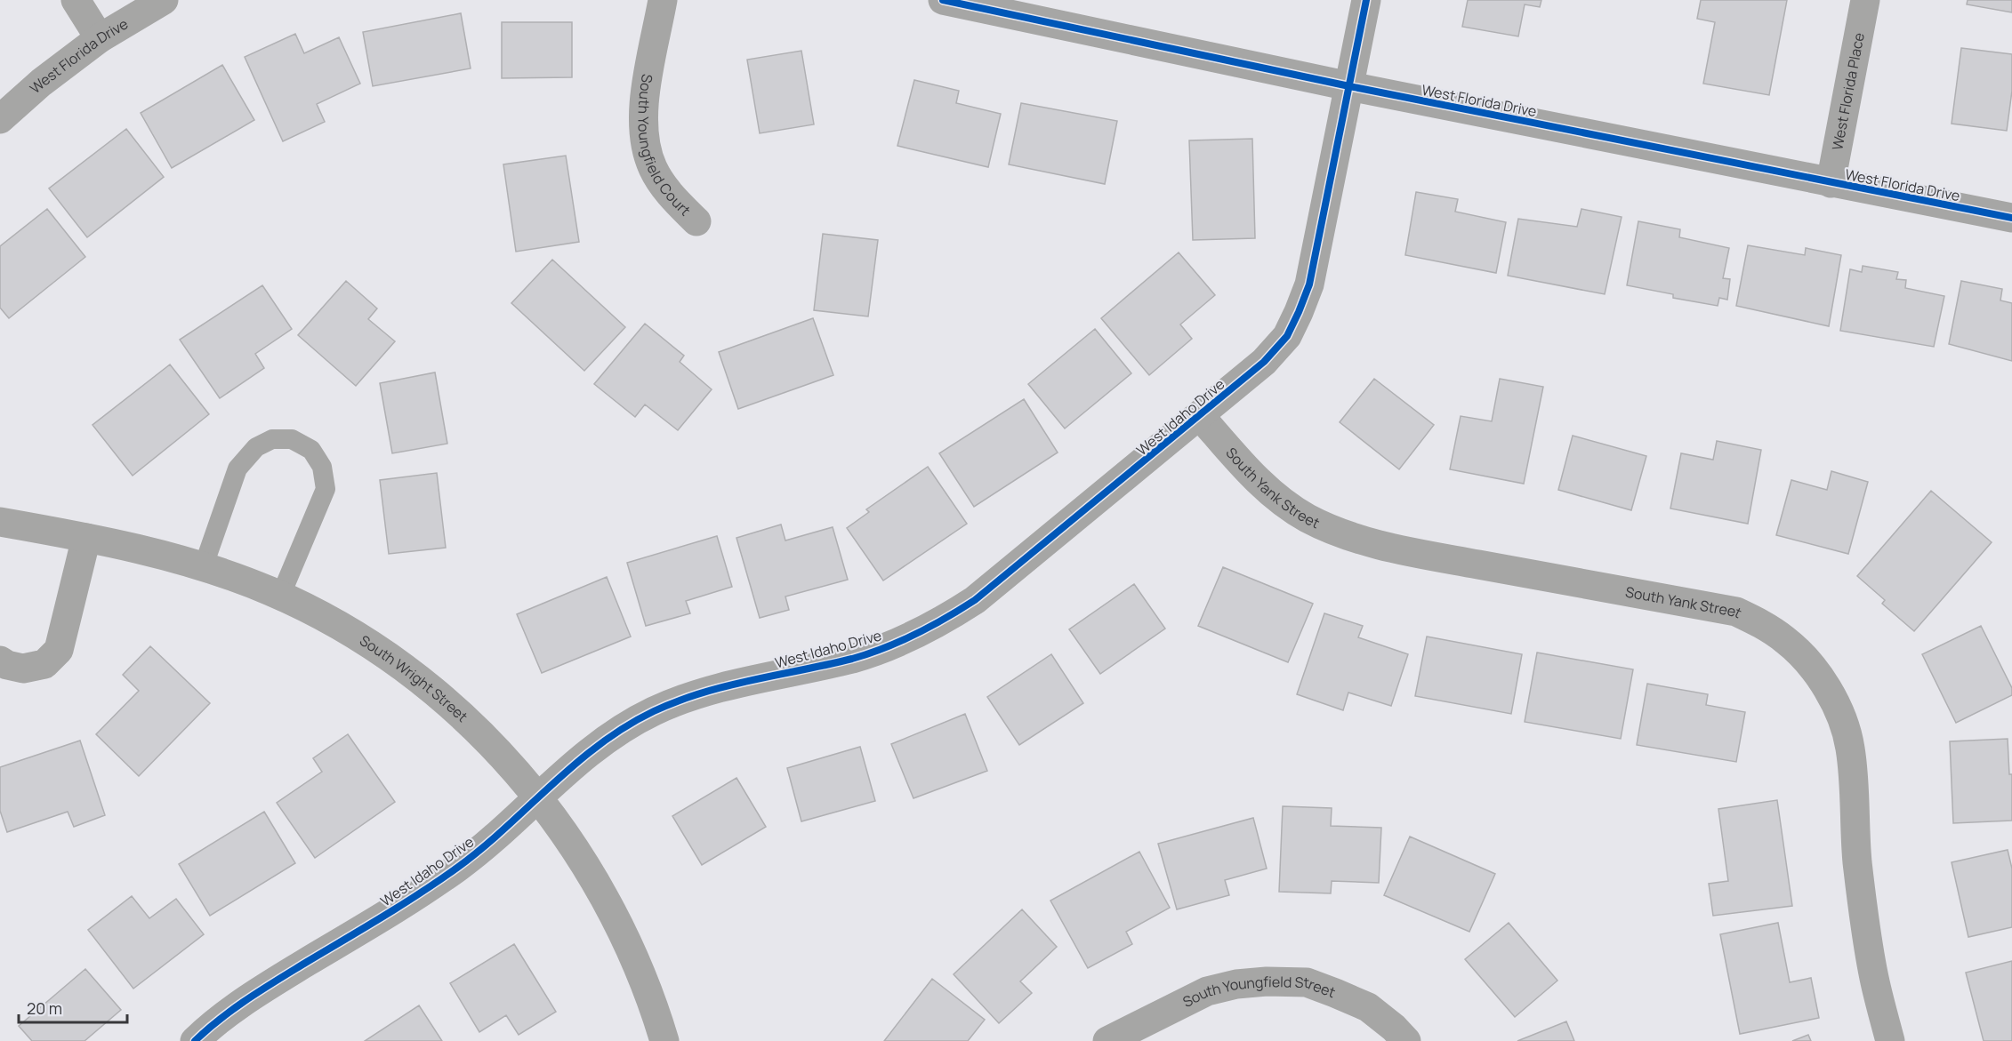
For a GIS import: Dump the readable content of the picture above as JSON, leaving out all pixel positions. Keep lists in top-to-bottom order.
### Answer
{
  "streets": {
    "street": [
      "West Florida Drive",
      "West Florida Place",
      "South Youngfield Court",
      "West Idaho Drive",
      "South Yank Street",
      "South Wright Street",
      "South Youngfield Street"
    ]
  },
  "crossings": [
    ["West Florida Drive", "West Florida Place"],
    ["West Florida Drive", "West Idaho Drive"],
    ["West Idaho Drive", "South Yank Street"],
    ["West Idaho Drive", "South Wright Street"]
  ],
  "scale_bar": "20 m"
}
